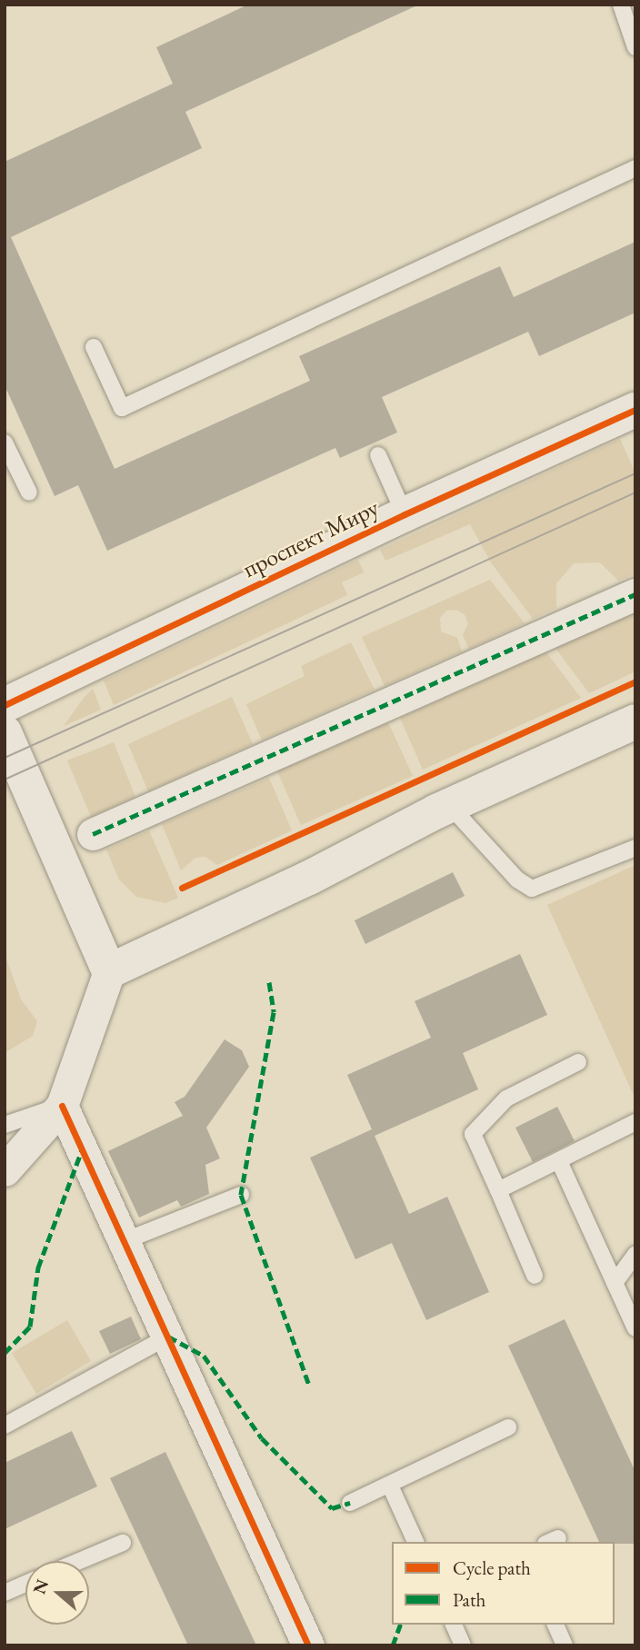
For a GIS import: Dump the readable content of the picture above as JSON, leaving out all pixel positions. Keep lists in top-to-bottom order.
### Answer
{
  "streets": {
    "street": ["проспект Миру"]
  },
  "legend": ["Cycle path", "Path"],
  "north": "left"
}
